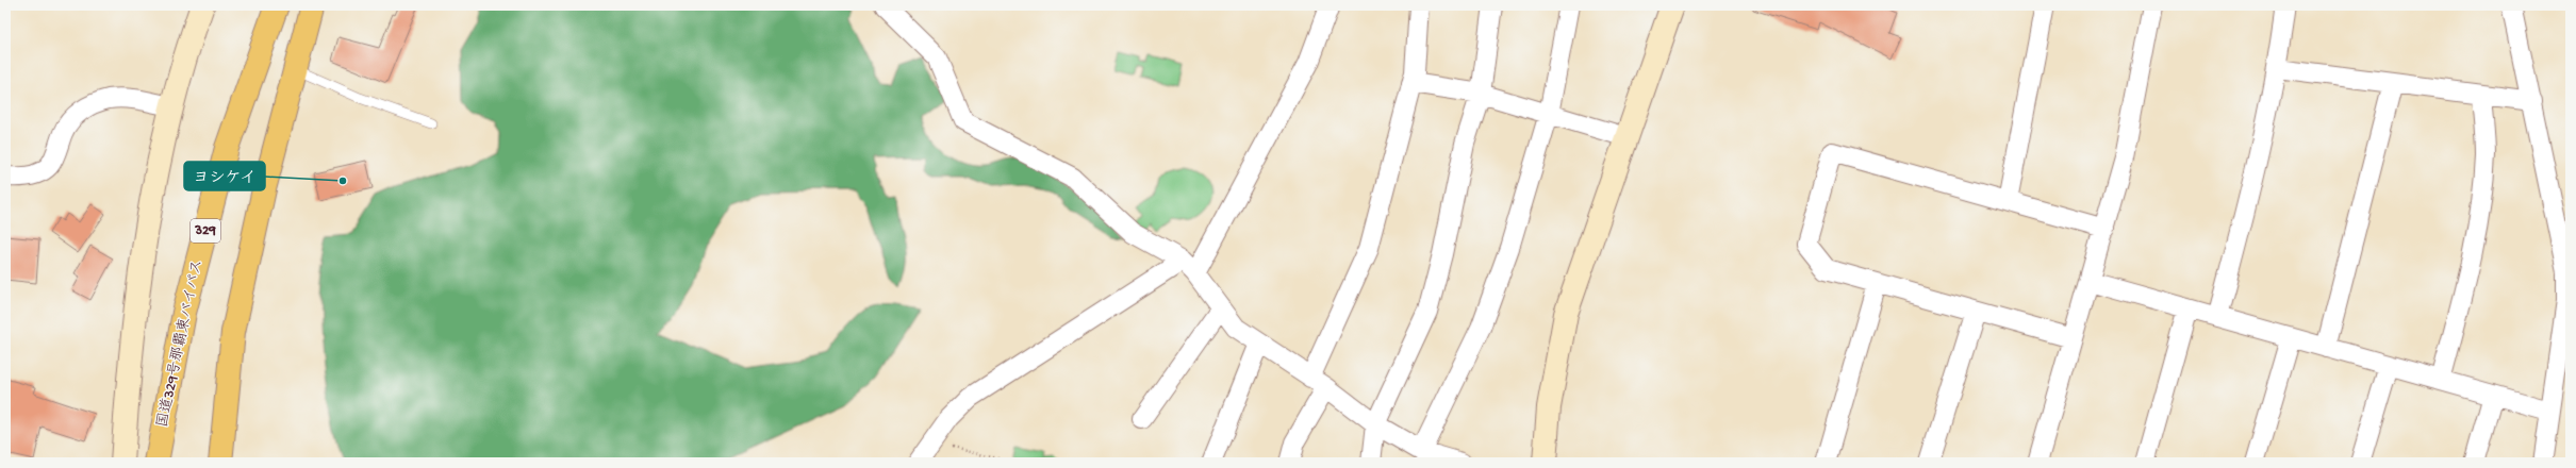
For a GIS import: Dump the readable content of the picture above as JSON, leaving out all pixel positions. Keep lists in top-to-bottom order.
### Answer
{
  "streets": {
    "highway": ["329", "国道329号那覇東バイパス"]
  },
  "places": ["ヨシケイ"]
}
